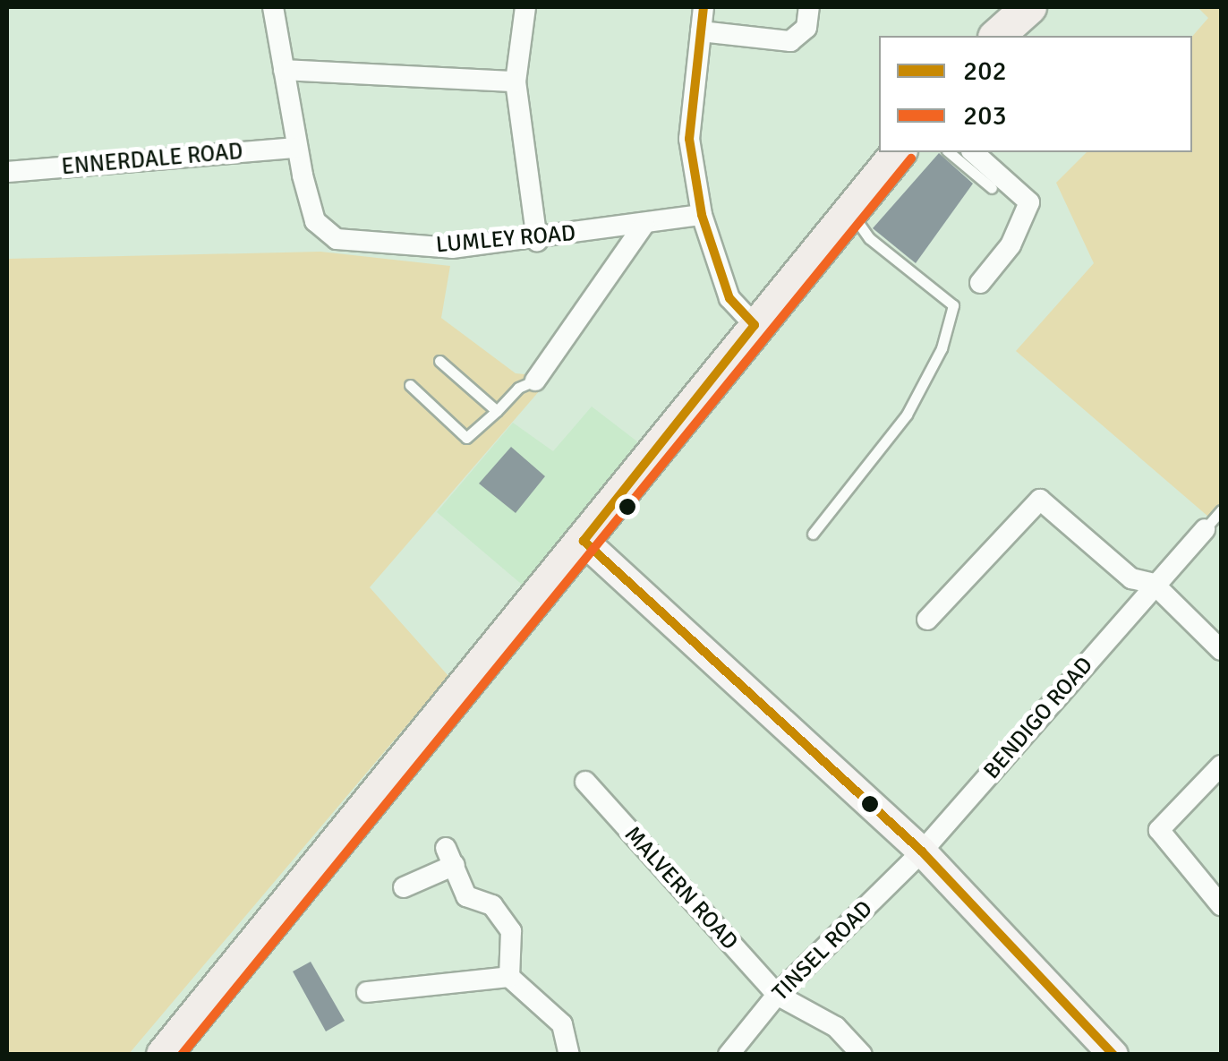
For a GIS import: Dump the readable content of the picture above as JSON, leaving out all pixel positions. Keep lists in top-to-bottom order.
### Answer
{
  "streets": {
    "street": [
      "ENNERDALE ROAD",
      "LUMLEY ROAD",
      "BENDIGO ROAD",
      "MALVERN ROAD",
      "TINSEL ROAD"
    ]
  },
  "crossings": [
    ["ENNERDALE ROAD", "LUMLEY ROAD"],
    ["BENDIGO ROAD", "TINSEL ROAD"],
    ["MALVERN ROAD", "TINSEL ROAD"]
  ],
  "lines": ["transit line 202", "transit line 203"],
  "legend": ["202", "203"]
}
